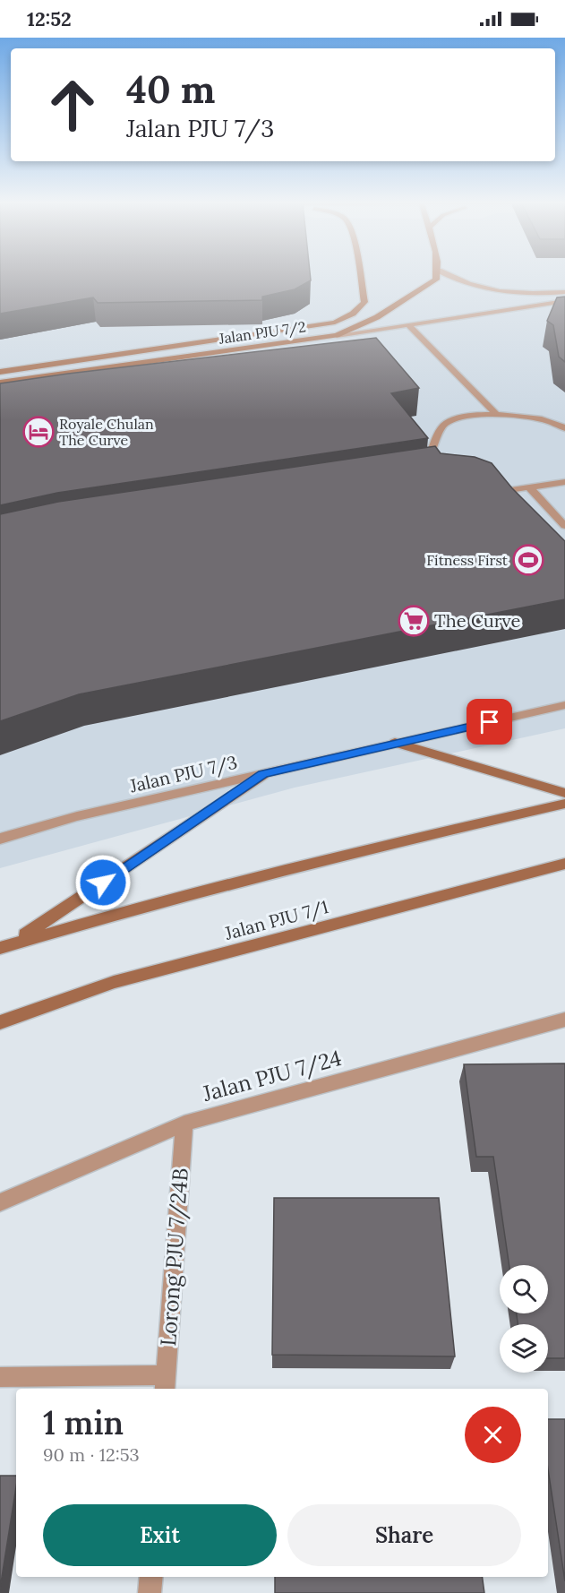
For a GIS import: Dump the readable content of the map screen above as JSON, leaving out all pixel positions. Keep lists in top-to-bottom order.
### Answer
{
  "streets": {
    "street": [
      "Jalan PJU 7/2",
      "Jalan PJU 7/3",
      "Jalan PJU 7/1",
      "Jalan PJU 7/24",
      "Lorong PJU 7/24B"
    ]
  },
  "crossings": [
    ["Jalan PJU 7/24", "Lorong PJU 7/24B"]
  ],
  "places": {
    "hotel": ["Royale Chulan The Curve"],
    "sports": ["Fitness First"],
    "supermarket": ["The Curve"]
  },
  "page": {
    "status": "12:52",
    "turn": ["40 m", "Jalan PJU 7/3"],
    "heading": ["1 min", "90 m · 12:53"],
    "buttons": ["Exit", "Share"]
  }
}
